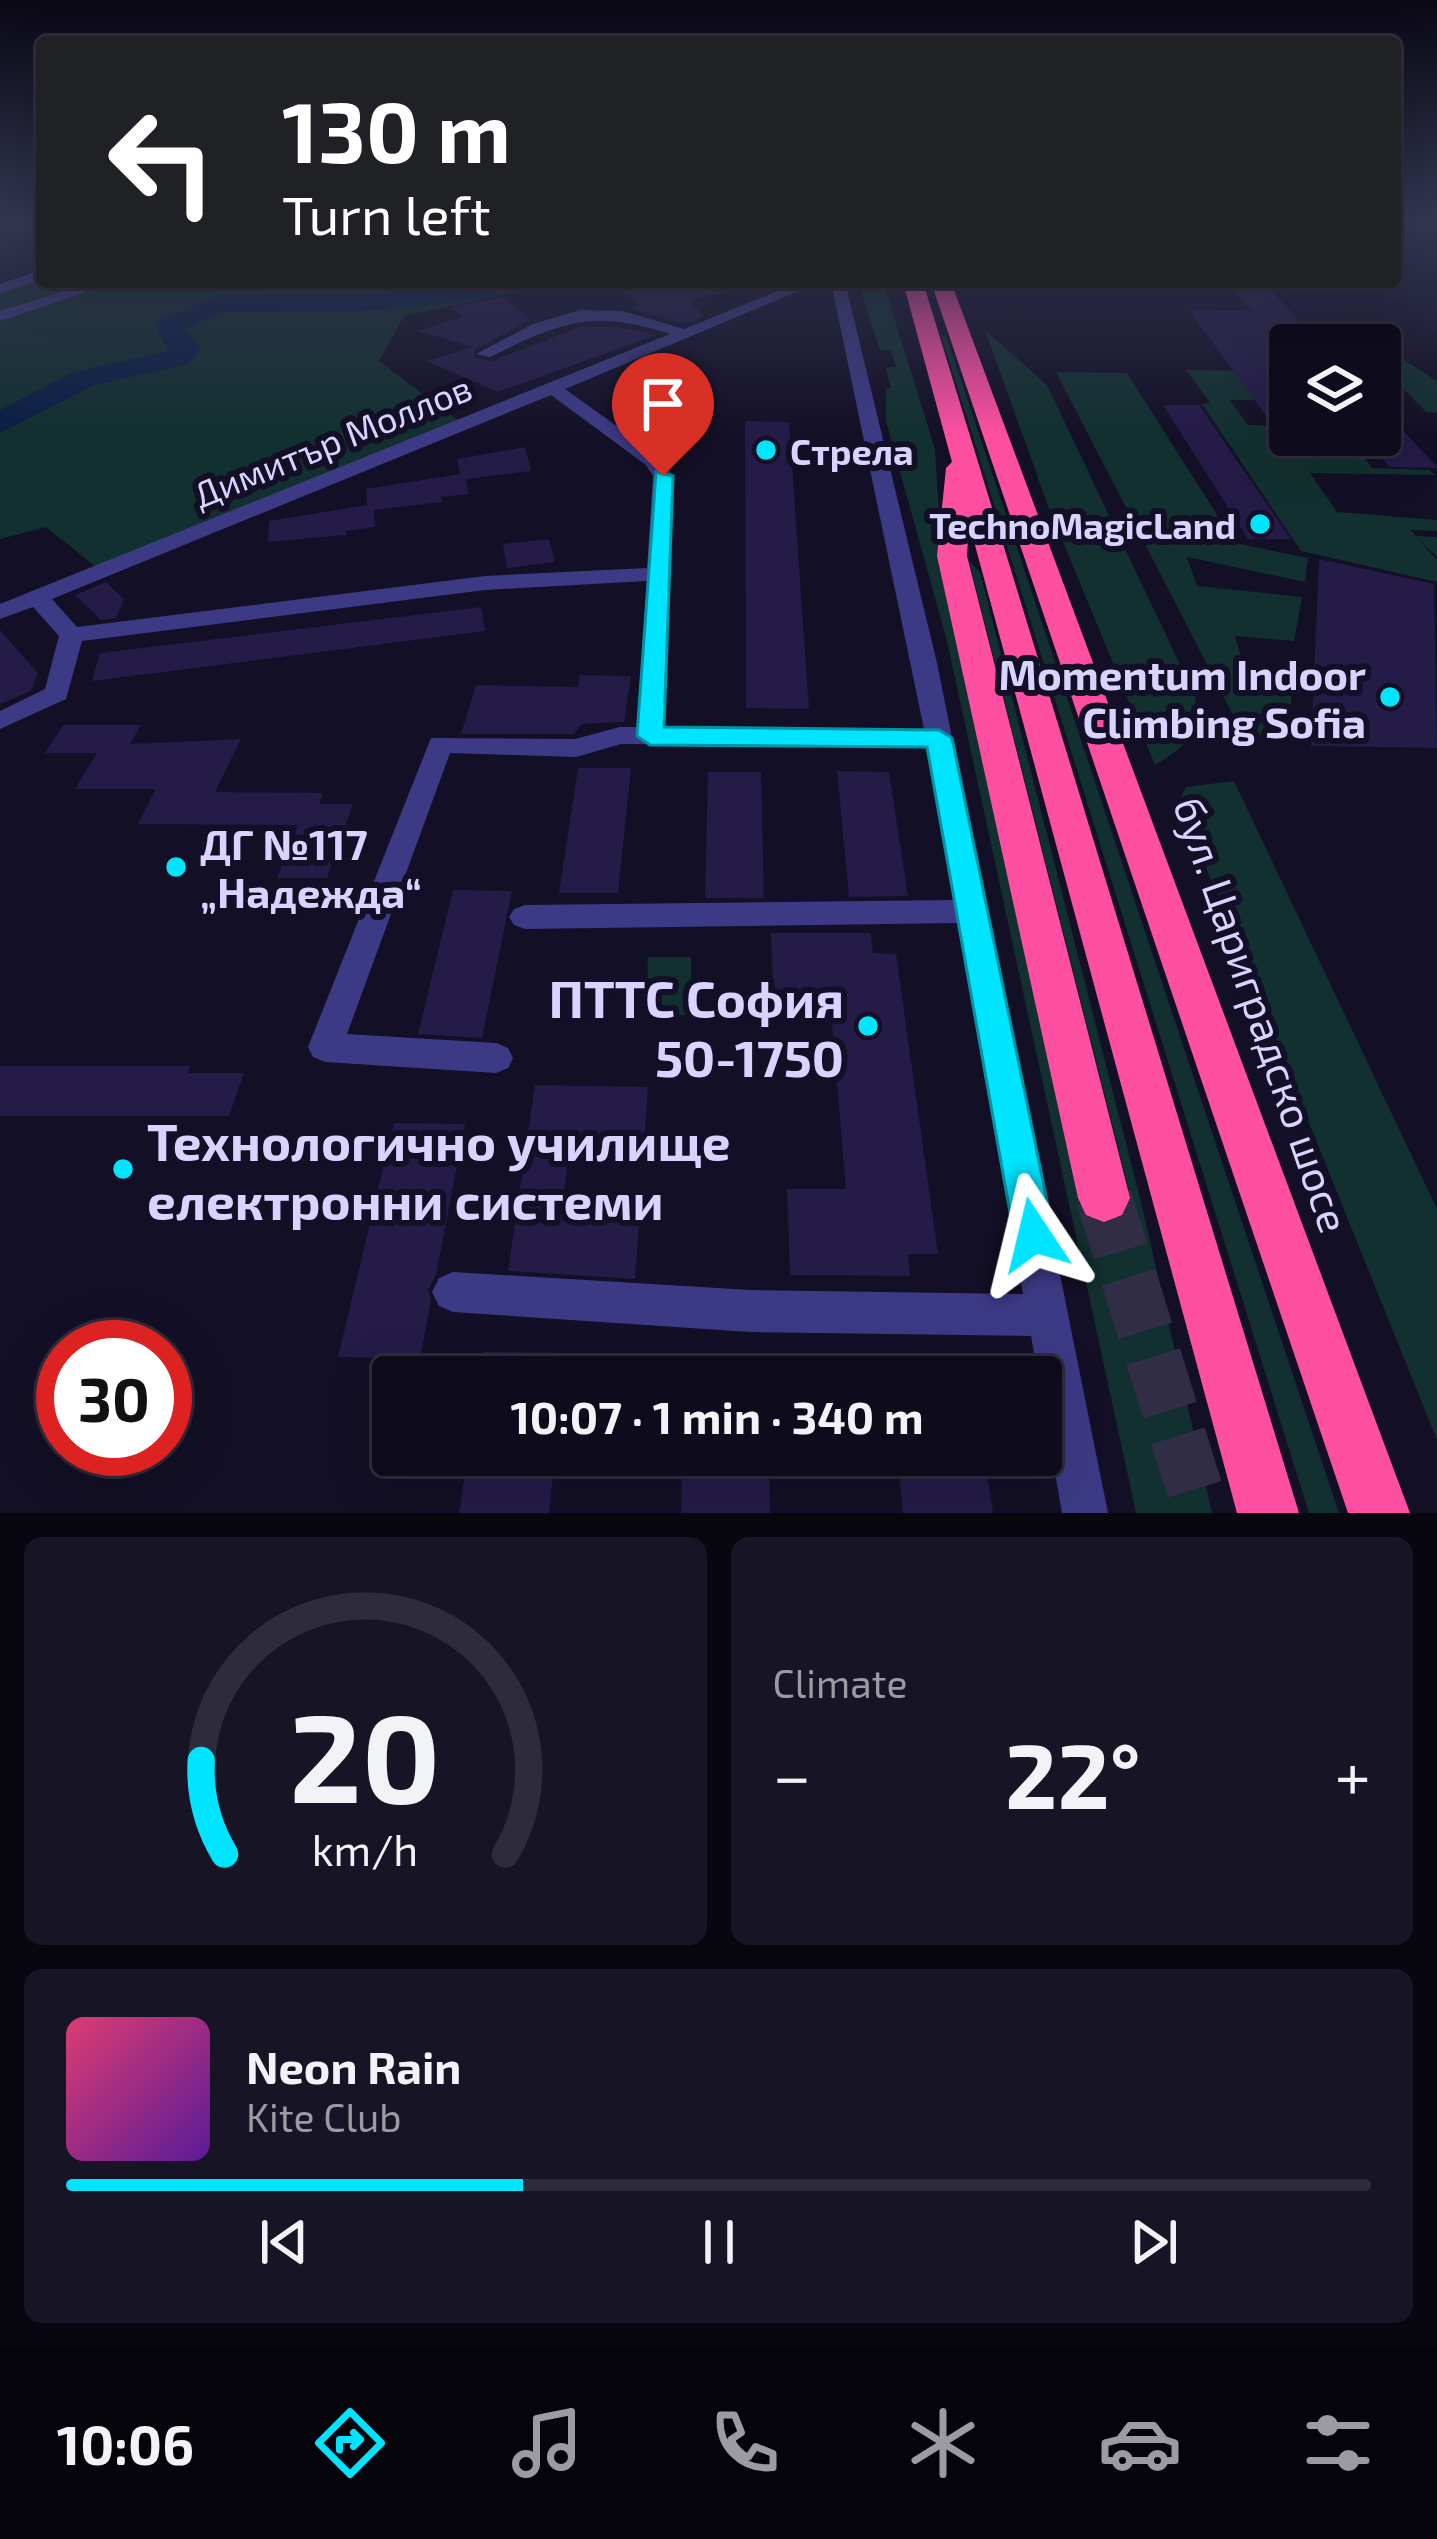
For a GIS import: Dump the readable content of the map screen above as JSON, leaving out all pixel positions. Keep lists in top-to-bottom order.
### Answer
{
  "streets": {
    "highway": ["бул. Цариградско шосе"],
    "street": ["Димитър Моллов"]
  },
  "places": [
    "Стрела",
    "TechnoMagicLand",
    "Momentum Indoor Climbing Sofia",
    "ДГ №117 „Надежда“",
    "ПТТС София 50-1750",
    "Технологично училище електронни системи"
  ],
  "page": {
    "turn": ["130 m", "Turn left"],
    "limit": "30",
    "trip": "10:07 · 1 min · 340 m",
    "tile": "Climate",
    "heat": ["−", "22°", "+"],
    "song": ["Neon Rain", "Kite Club"],
    "tabs": "10:06",
    "gauge": ["20", "km/h"]
  }
}
